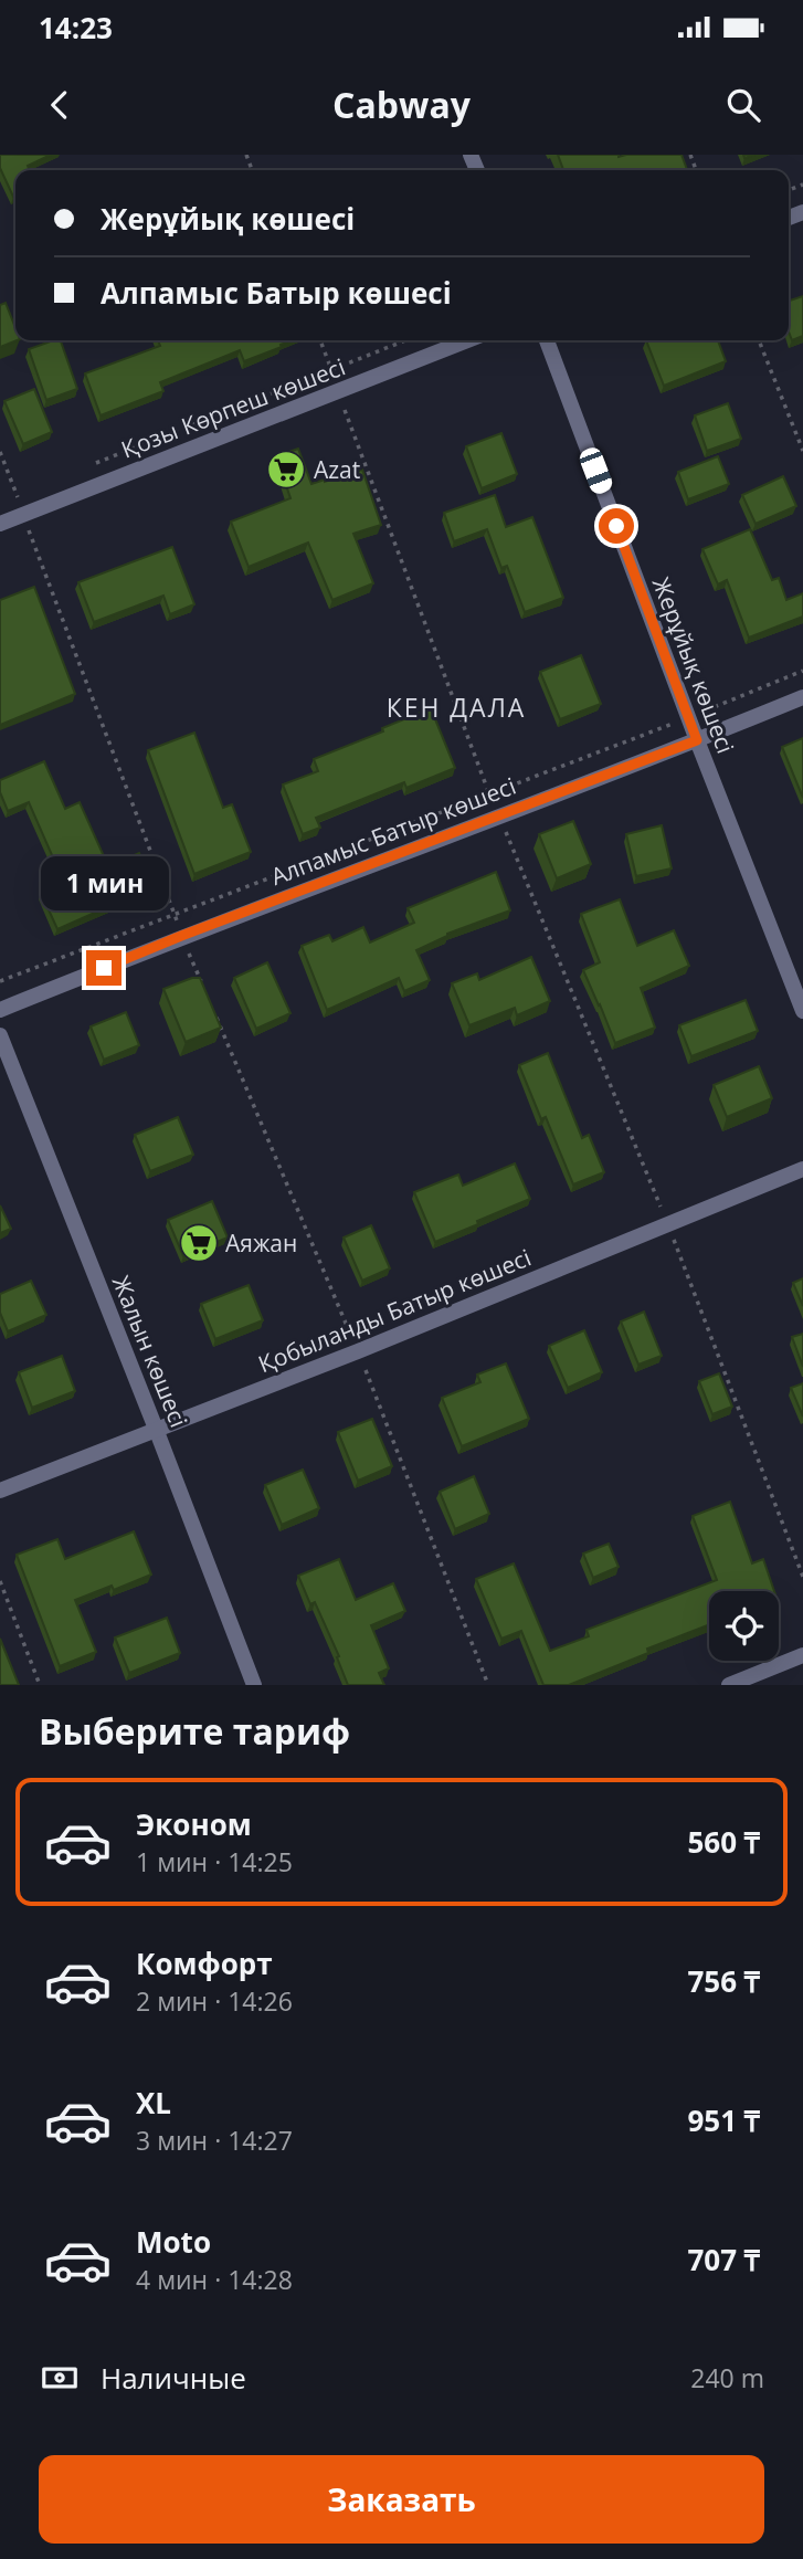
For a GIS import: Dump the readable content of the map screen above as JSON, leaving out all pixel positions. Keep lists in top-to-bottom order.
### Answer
{
  "streets": {
    "street": [
      "Қозы Көрпеш көшесі",
      "Жерұйық көшесі",
      "Алпамыс Батыр көшесі",
      "Қобыланды Батыр көшесі",
      "Жалын көшесі"
    ]
  },
  "crossings": [
    ["Жерұйық көшесі", "Алпамыс Батыр көшесі"],
    ["Қобыланды Батыр көшесі", "Жалын көшесі"]
  ],
  "districts": ["КЕН ДАЛА"],
  "places": {
    "supermarket": ["Azat", "Аяжан"]
  },
  "page": {
    "status": "14:23",
    "header": "Cabway",
    "banner": ["Жерұйық көшесі", "Алпамыс Батыр көшесі"],
    "bubble": "1 мин",
    "heading": "Выберите тариф",
    "list": [
      {
        "name": "Эконом",
        "note": "1 мин · 14:25",
        "value": "560 ₸"
      },
      {
        "name": "Комфорт",
        "note": "2 мин · 14:26",
        "value": "756 ₸"
      },
      {
        "name": "XL",
        "note": "3 мин · 14:27",
        "value": "951 ₸"
      },
      {
        "name": "Moto",
        "note": "4 мин · 14:28",
        "value": "707 ₸"
      }
    ],
    "pay": ["Наличные", "240 m"],
    "buttons": "Заказать"
  }
}
